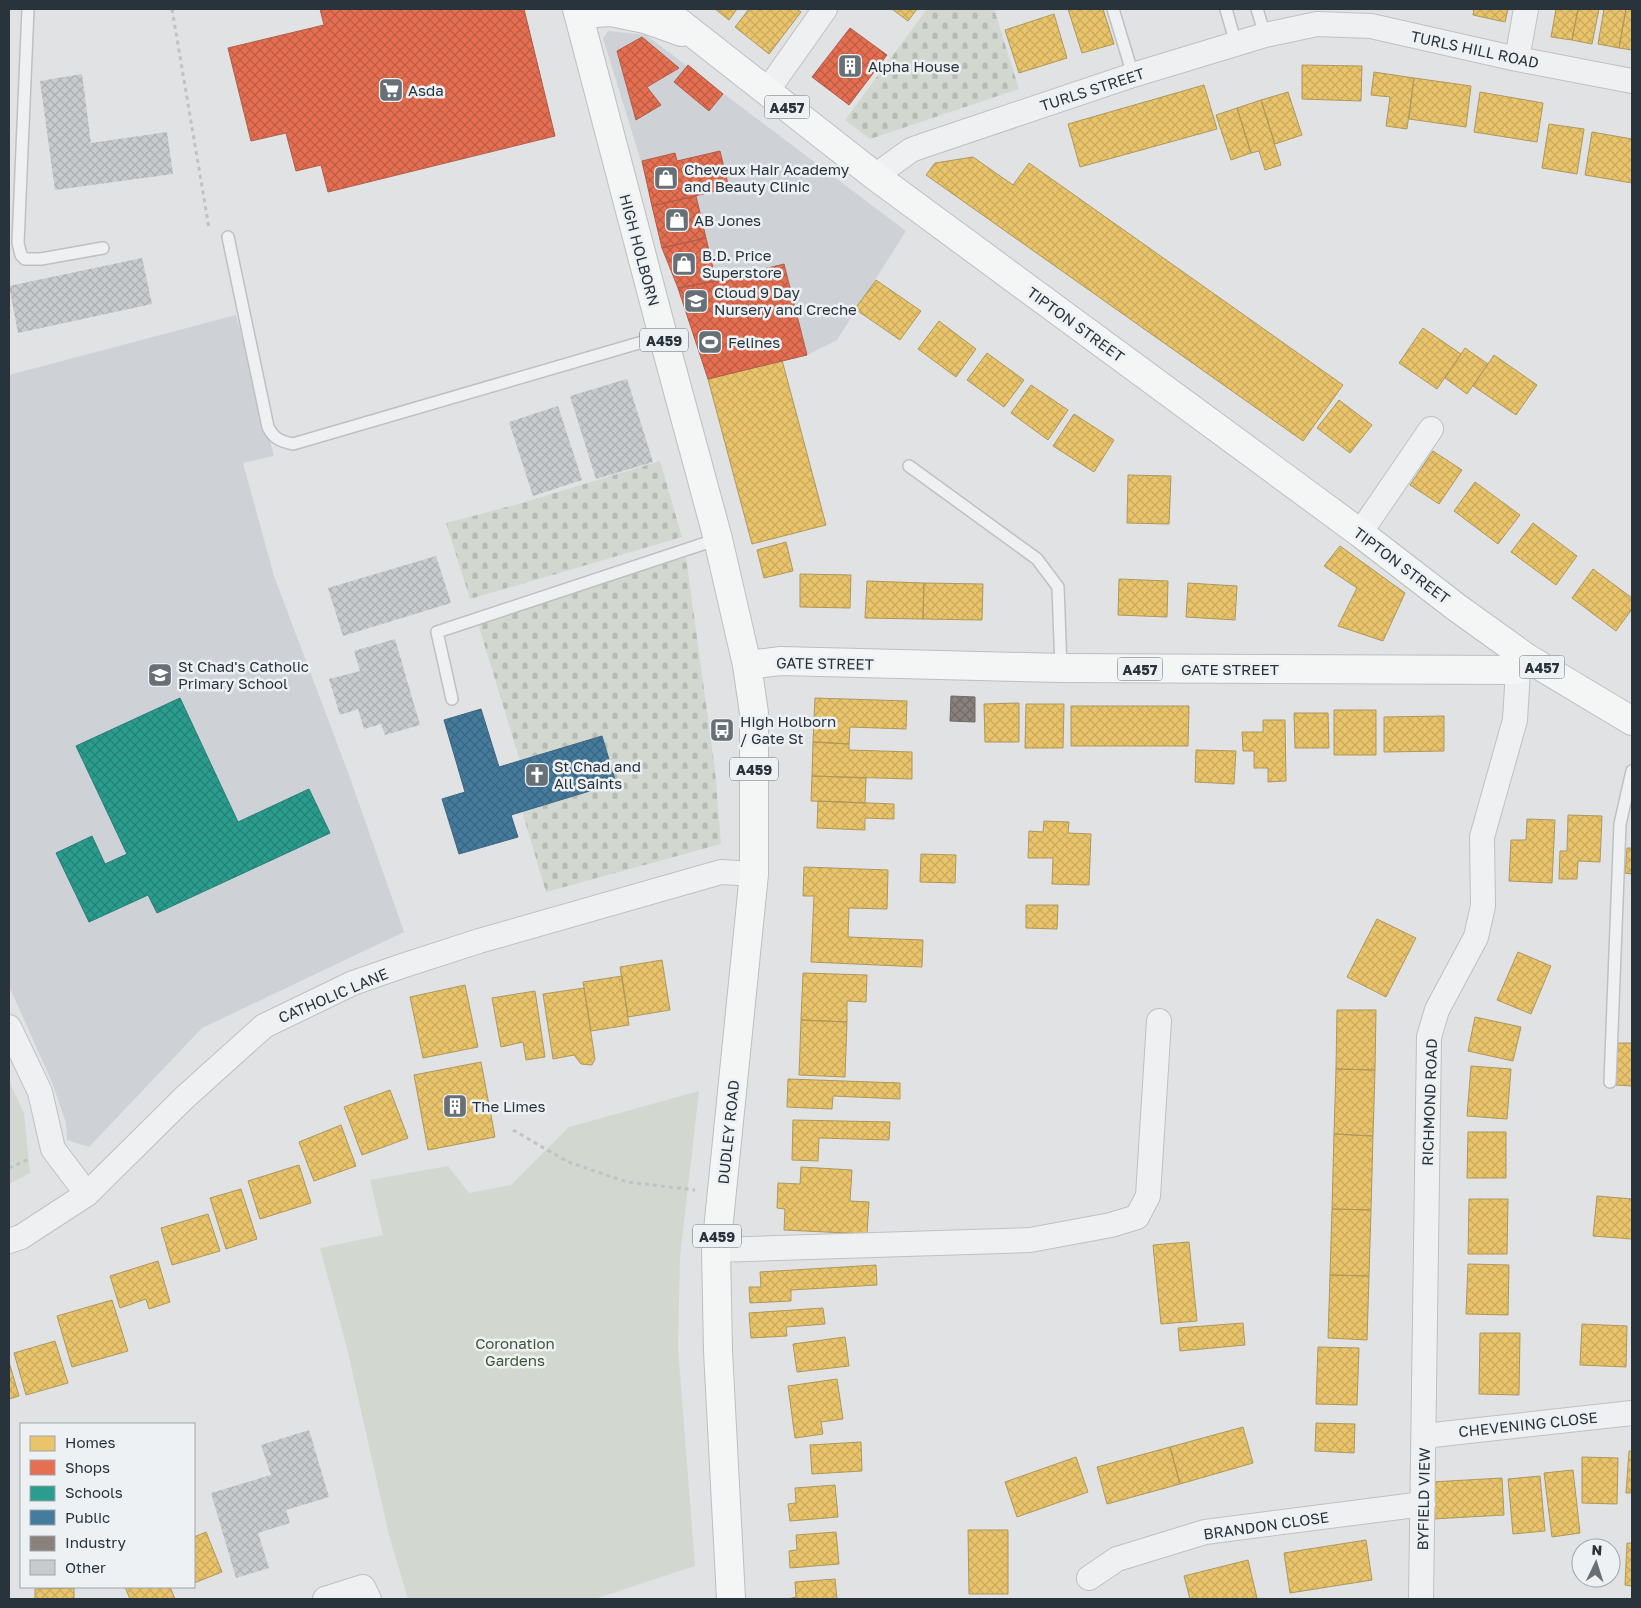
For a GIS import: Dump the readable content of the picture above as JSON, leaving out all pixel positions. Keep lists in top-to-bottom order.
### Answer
{
  "streets": {
    "main road": [
      "A457",
      "HIGH HOLBORN",
      "TIPTON STREET",
      "A459",
      "GATE STREET",
      "DUDLEY ROAD"
    ],
    "street": [
      "TURLS HILL ROAD",
      "TURLS STREET",
      "CATHOLIC LANE",
      "RICHMOND ROAD",
      "CHEVENING CLOSE",
      "BYFIELD VIEW",
      "BRANDON CLOSE"
    ]
  },
  "crossings": [
    ["TURLS HILL ROAD", "TURLS STREET"],
    ["TURLS STREET", "TIPTON STREET"],
    ["A457", "TIPTON STREET"],
    ["A457", "GATE STREET"],
    ["A457", "RICHMOND ROAD"],
    ["HIGH HOLBORN", "TIPTON STREET"],
    ["HIGH HOLBORN", "GATE STREET"],
    ["HIGH HOLBORN", "DUDLEY ROAD"],
    ["TIPTON STREET", "GATE STREET"],
    ["TIPTON STREET", "RICHMOND ROAD"],
    ["GATE STREET", "RICHMOND ROAD"],
    ["GATE STREET", "DUDLEY ROAD"],
    ["CATHOLIC LANE", "DUDLEY ROAD"],
    ["RICHMOND ROAD", "BYFIELD VIEW"],
    ["CHEVENING CLOSE", "BYFIELD VIEW"],
    ["BYFIELD VIEW", "BRANDON CLOSE"]
  ],
  "parks": ["Coronation Gardens"],
  "places": {
    "building": ["Alpha House", "The Limes"],
    "supermarket": ["Asda"],
    "shop": ["Cheveux Hair Academy and Beauty Clinic", "AB Jones", "B.D. Price Superstore"],
    "school or university": ["Cloud 9 Day Nursery and Creche", "St Chad's Catholic Primary School"],
    "sports": ["Felines"],
    "bus stop": ["High Holborn / Gate St"],
    "church": ["St Chad and All Saints"]
  },
  "legend": [
    "Homes",
    "Shops",
    "Schools",
    "Public",
    "Industry",
    "Other"
  ],
  "north": "top"
}
